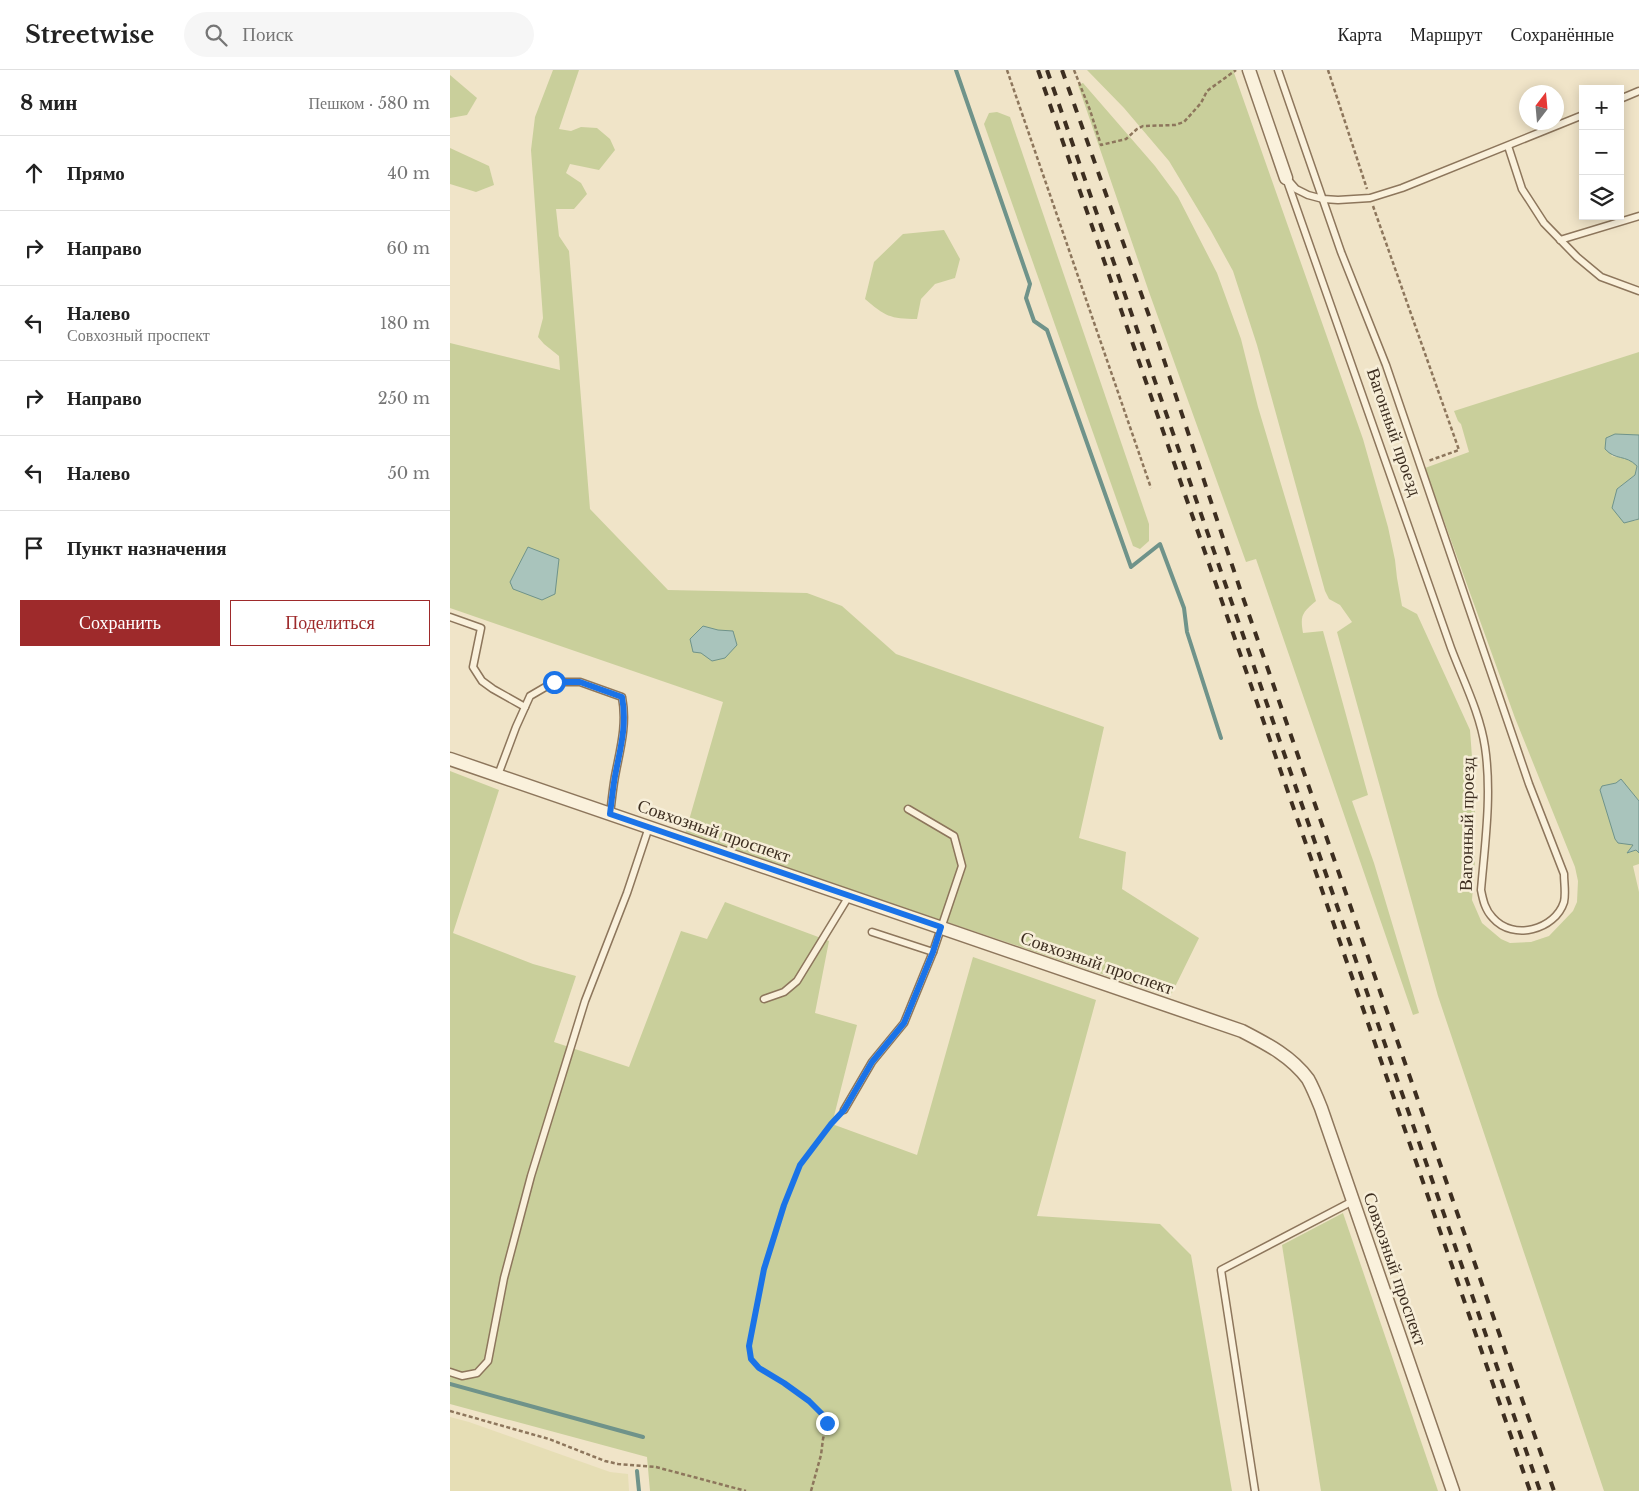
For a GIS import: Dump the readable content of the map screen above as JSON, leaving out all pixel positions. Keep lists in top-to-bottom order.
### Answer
{
  "streets": {
    "street": ["Вагонный проезд", "Совхозный проспект"]
  },
  "north": "top",
  "page": {
    "header": "Streetwise",
    "search": "Поиск",
    "nav": ["Карта", "Маршрут", "Сохранённые"],
    "heading": ["8 мин", "Пешком · 580 m"],
    "map_buttons": ["+", "−"],
    "list": [
      ["Прямо", "40 m"],
      ["Направо", "60 m"],
      ["Налево", "Совхозный проспект", "180 m"],
      ["Направо", "250 m"],
      ["Налево", "50 m"],
      "Пункт назначения"
    ],
    "buttons": ["Сохранить", "Поделиться"]
  }
}
